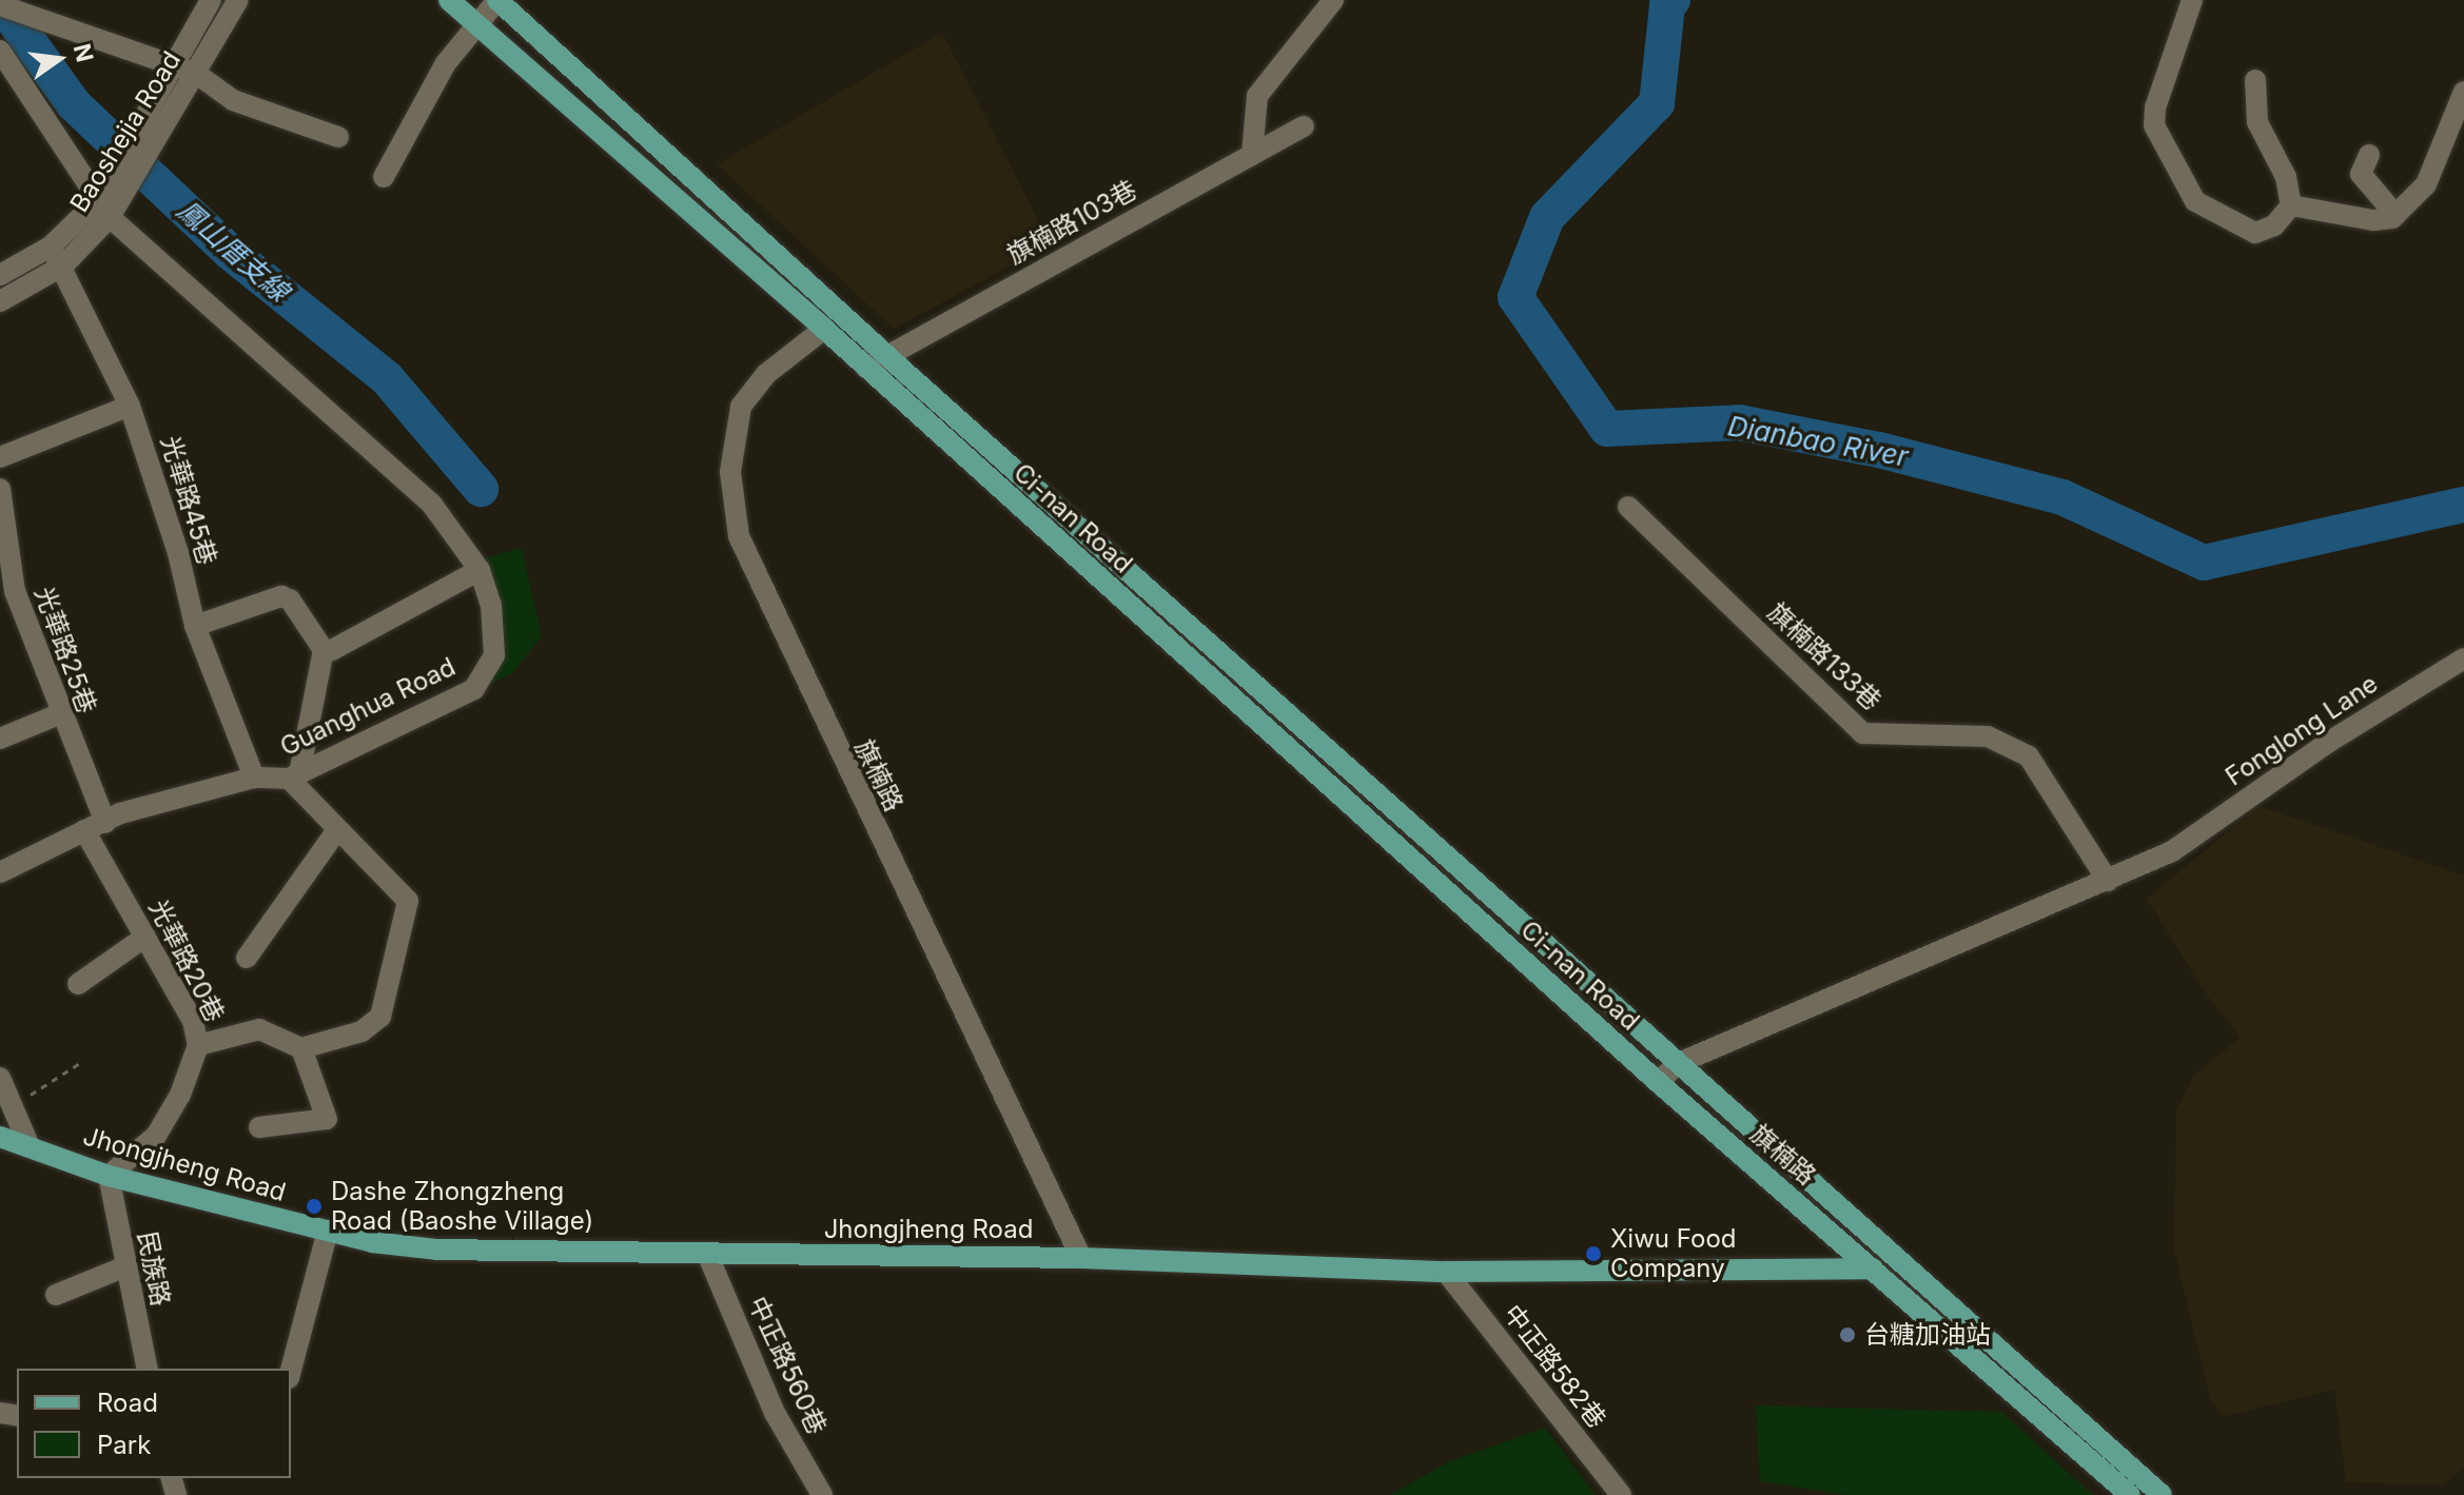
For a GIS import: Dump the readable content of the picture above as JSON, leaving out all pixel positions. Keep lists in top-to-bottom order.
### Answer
{
  "streets": {
    "main road": ["Ci-nan Road", "旗楠路", "Jhongjheng Road"],
    "street": [
      "Baoshejia Road",
      "旗楠路103巷",
      "光華路45巷",
      "光華路25巷",
      "旗楠路133巷",
      "Guanghua Road",
      "Fonglong Lane",
      "光華路20巷",
      "民族路",
      "中正路560巷",
      "中正路582巷"
    ]
  },
  "crossings": [
    ["Baoshejia Road", "光華路45巷"],
    ["Baoshejia Road", "Guanghua Road"],
    ["旗楠路103巷", "Ci-nan Road"],
    ["光華路45巷", "Guanghua Road"],
    ["Ci-nan Road", "旗楠路"],
    ["光華路25巷", "Guanghua Road"],
    ["旗楠路133巷", "Fonglong Lane"],
    ["Guanghua Road", "光華路20巷"],
    ["旗楠路", "Jhongjheng Road"],
    ["Jhongjheng Road", "民族路"],
    ["Jhongjheng Road", "中正路560巷"],
    ["Jhongjheng Road", "中正路582巷"]
  ],
  "water": ["鳳山厝支線", "Dianbao River"],
  "places": ["Dashe Zhongzheng Road (Baoshe Village)", "Xiwu Food Company", "台糖加油站"],
  "legend": ["Road", "Park"],
  "north": "right"
}
